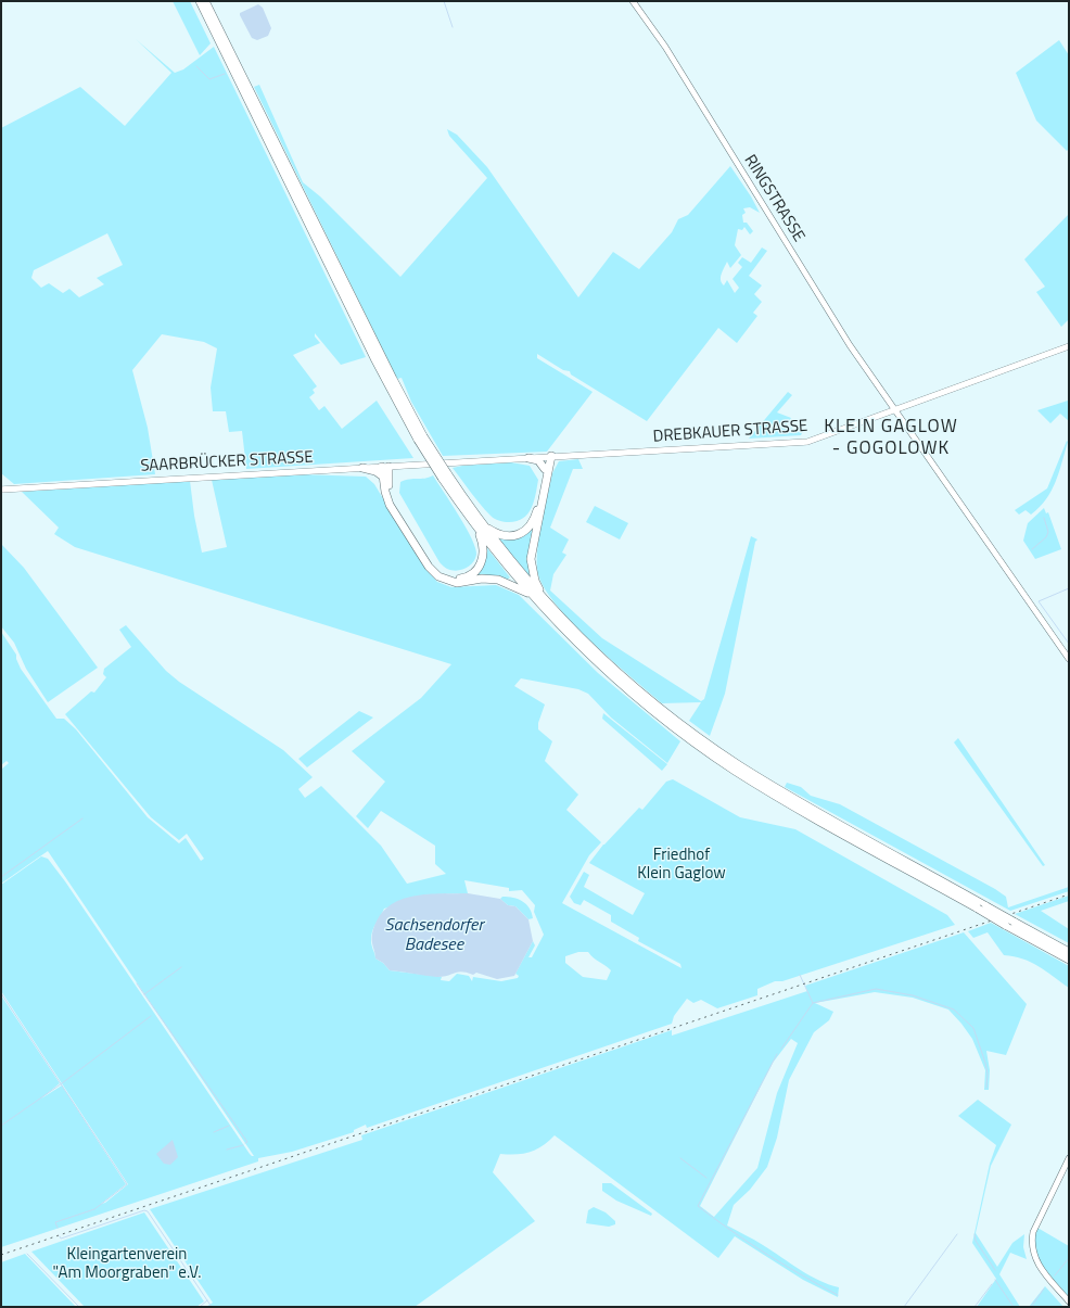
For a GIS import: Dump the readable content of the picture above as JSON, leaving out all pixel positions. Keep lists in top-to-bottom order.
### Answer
{
  "streets": {
    "main road": ["RINGSTRASSE", "DREBKAUER STRASSE", "SAARBRÜCKER STRASSE"]
  },
  "crossings": [
    ["RINGSTRASSE", "DREBKAUER STRASSE"],
    ["DREBKAUER STRASSE", "SAARBRÜCKER STRASSE"]
  ],
  "districts": ["KLEIN GAGLOW - GOGOLOWK"],
  "water": ["Sachsendorfer Badesee"],
  "parks": ["Friedhof Klein Gaglow", "Kleingartenverein \"Am Moorgraben\" e.V."]
}
